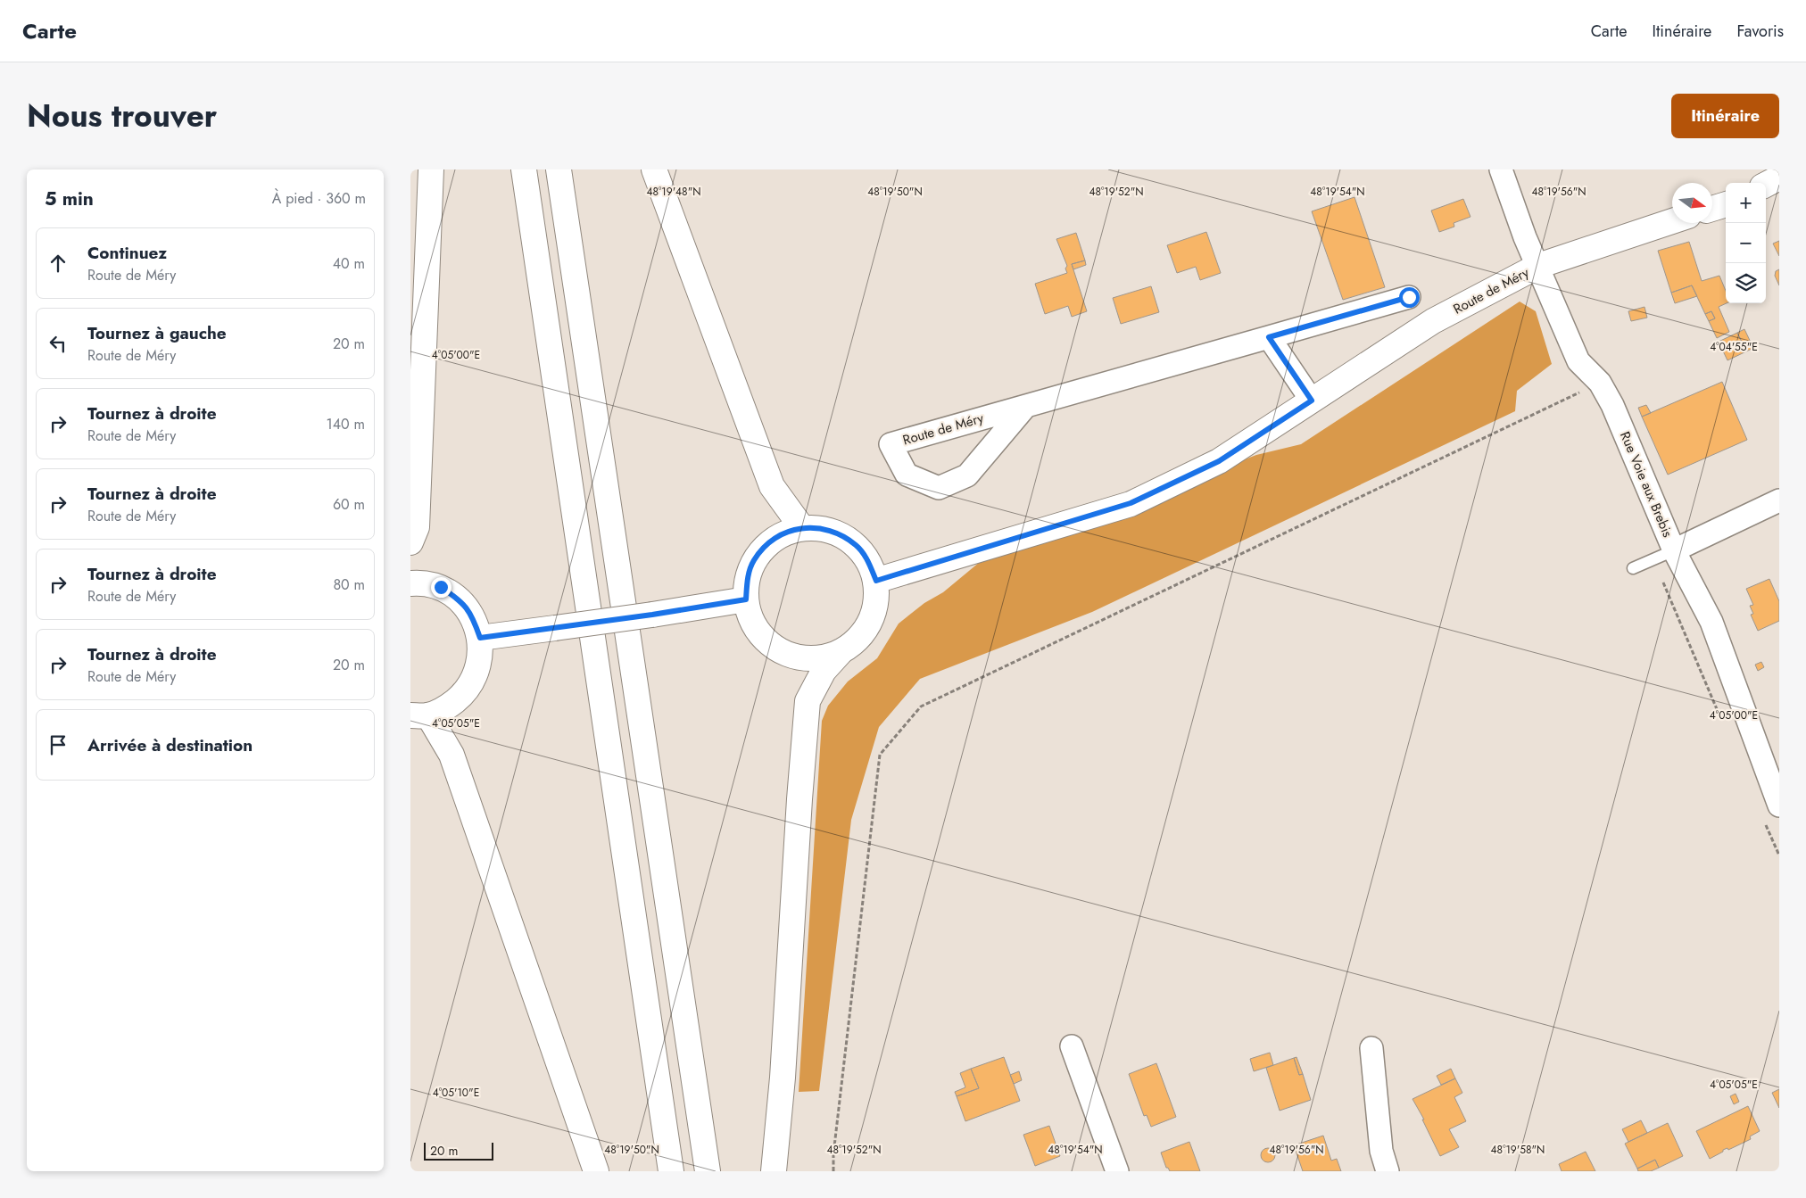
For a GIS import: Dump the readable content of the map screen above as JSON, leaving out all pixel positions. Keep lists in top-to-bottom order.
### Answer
{
  "streets": {
    "main road": ["Route de Méry"],
    "street": ["Rue Voie aux Brebis"]
  },
  "crossings": [
    ["Route de Méry", "Rue Voie aux Brebis"]
  ],
  "scale_bar": "20 m",
  "north": "right",
  "page": {
    "header": "Carte",
    "nav": ["Carte", "Itinéraire", "Favoris"],
    "title": "Nous trouver",
    "buttons": "Itinéraire",
    "heading": ["5 min", "À pied · 360 m"],
    "map_buttons": ["+", "−"],
    "list": [
      ["Continuez", "Route de Méry", "40 m"],
      ["Tournez à gauche", "Route de Méry", "20 m"],
      ["Tournez à droite", "Route de Méry", "140 m"],
      ["Tournez à droite", "Route de Méry", "60 m"],
      ["Tournez à droite", "Route de Méry", "80 m"],
      ["Tournez à droite", "Route de Méry", "20 m"],
      "Arrivée à destination"
    ],
    "scale": "20 m"
  },
  "coordinates": [
    "48°19'48\"N",
    "48°19'50\"N",
    "48°19'52\"N",
    "48°19'54\"N",
    "48°19'56\"N",
    "4°04'55\"E",
    "4°05'00\"E",
    "4°05'05\"E",
    "4°05'10\"E",
    "48°19'58\"N"
  ]
}
